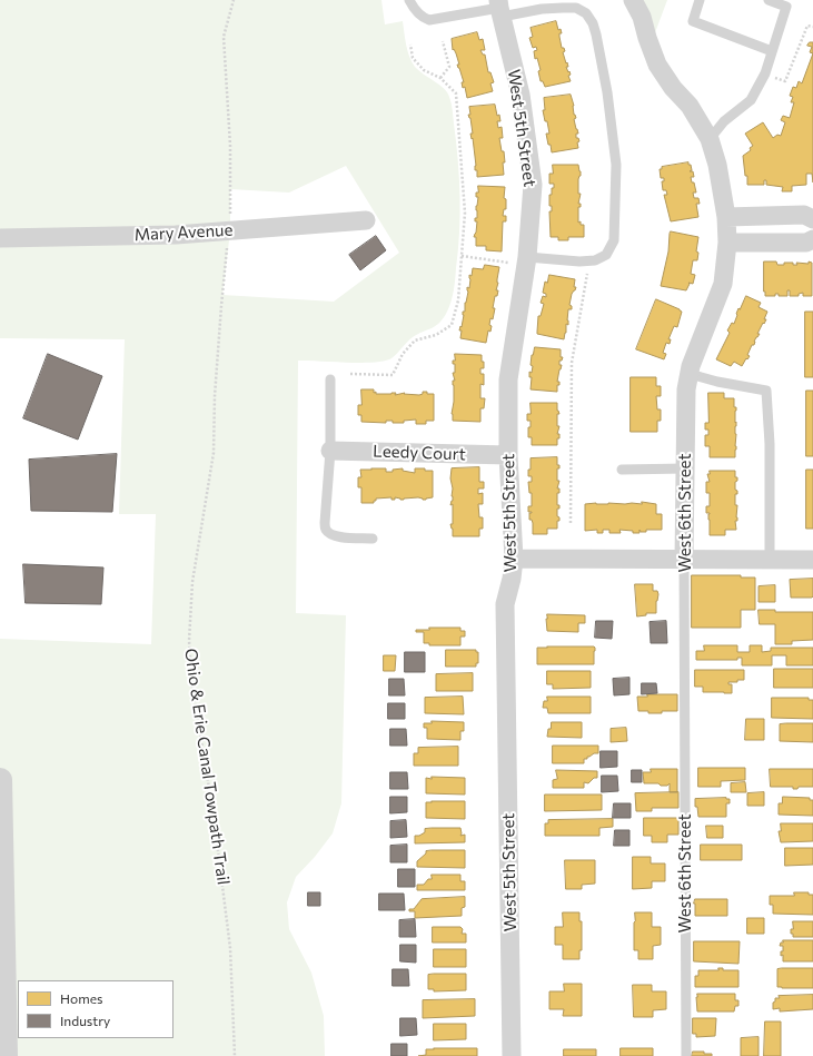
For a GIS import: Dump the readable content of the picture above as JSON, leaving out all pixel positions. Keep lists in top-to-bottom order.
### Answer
{
  "streets": {
    "street": [
      "West 5th Street",
      "Mary Avenue",
      "Leedy Court",
      "West 6th Street"
    ],
    "path": ["Ohio & Erie Canal Towpath Trail"]
  },
  "crossings": [
    ["West 5th Street", "Leedy Court"],
    ["Mary Avenue", "Ohio & Erie Canal Towpath Trail"]
  ],
  "legend": ["Homes", "Industry"]
}
